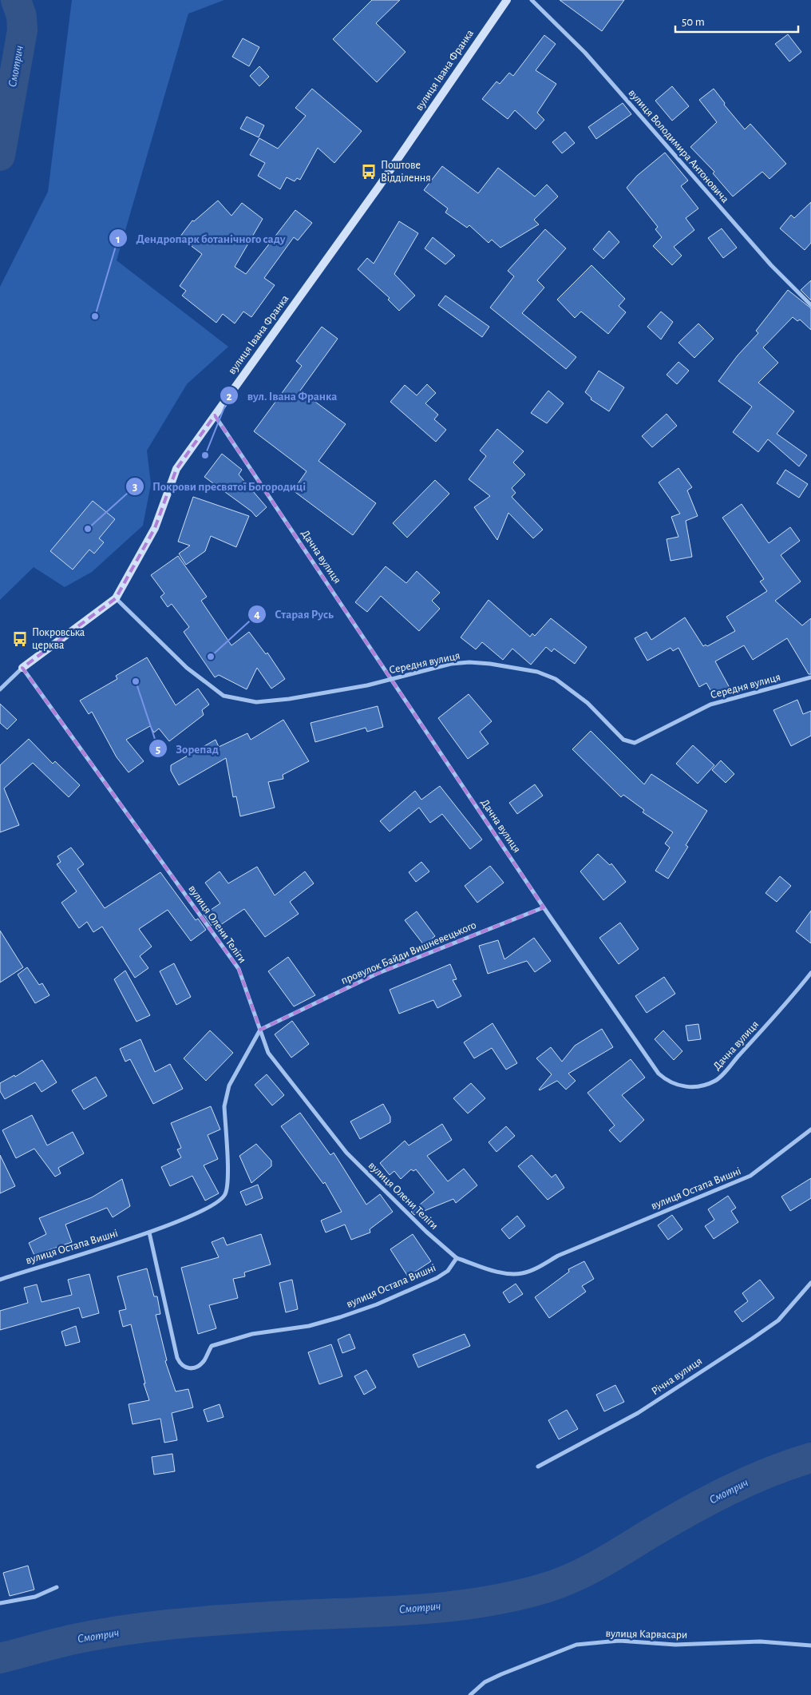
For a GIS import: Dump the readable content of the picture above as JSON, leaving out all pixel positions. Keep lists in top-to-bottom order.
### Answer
{
  "streets": {
    "street": [
      "вулиця Івана Франка",
      "вулиця Володимира Антоновича",
      "Дачна вулиця",
      "Середня вулиця",
      "вулиця Олени Теліги",
      "провулок Байди Вишневецького",
      "вулиця Остапа Вишні",
      "Річна вулиця",
      "вулиця Карвасари"
    ]
  },
  "crossings": [
    ["вулиця Івана Франка", "Дачна вулиця"],
    ["вулиця Івана Франка", "Середня вулиця"],
    ["вулиця Івана Франка", "вулиця Олени Теліги"],
    ["Дачна вулиця", "Середня вулиця"],
    ["Дачна вулиця", "провулок Байди Вишневецького"],
    ["вулиця Олени Теліги", "провулок Байди Вишневецького"],
    ["вулиця Олени Теліги", "вулиця Остапа Вишні"],
    ["провулок Байди Вишневецького", "вулиця Остапа Вишні"]
  ],
  "water": ["Смотрич"],
  "places": {
    "bus stop": ["Поштове Відділення", "Покровська церква"],
    "other": [
      "Дендропарк ботанічного саду",
      "вул. Івана Франка",
      "Покрови пресвятої Богородиці",
      "Старая Русь",
      "Зорепад"
    ]
  },
  "scale_bar": "50 m"
}
